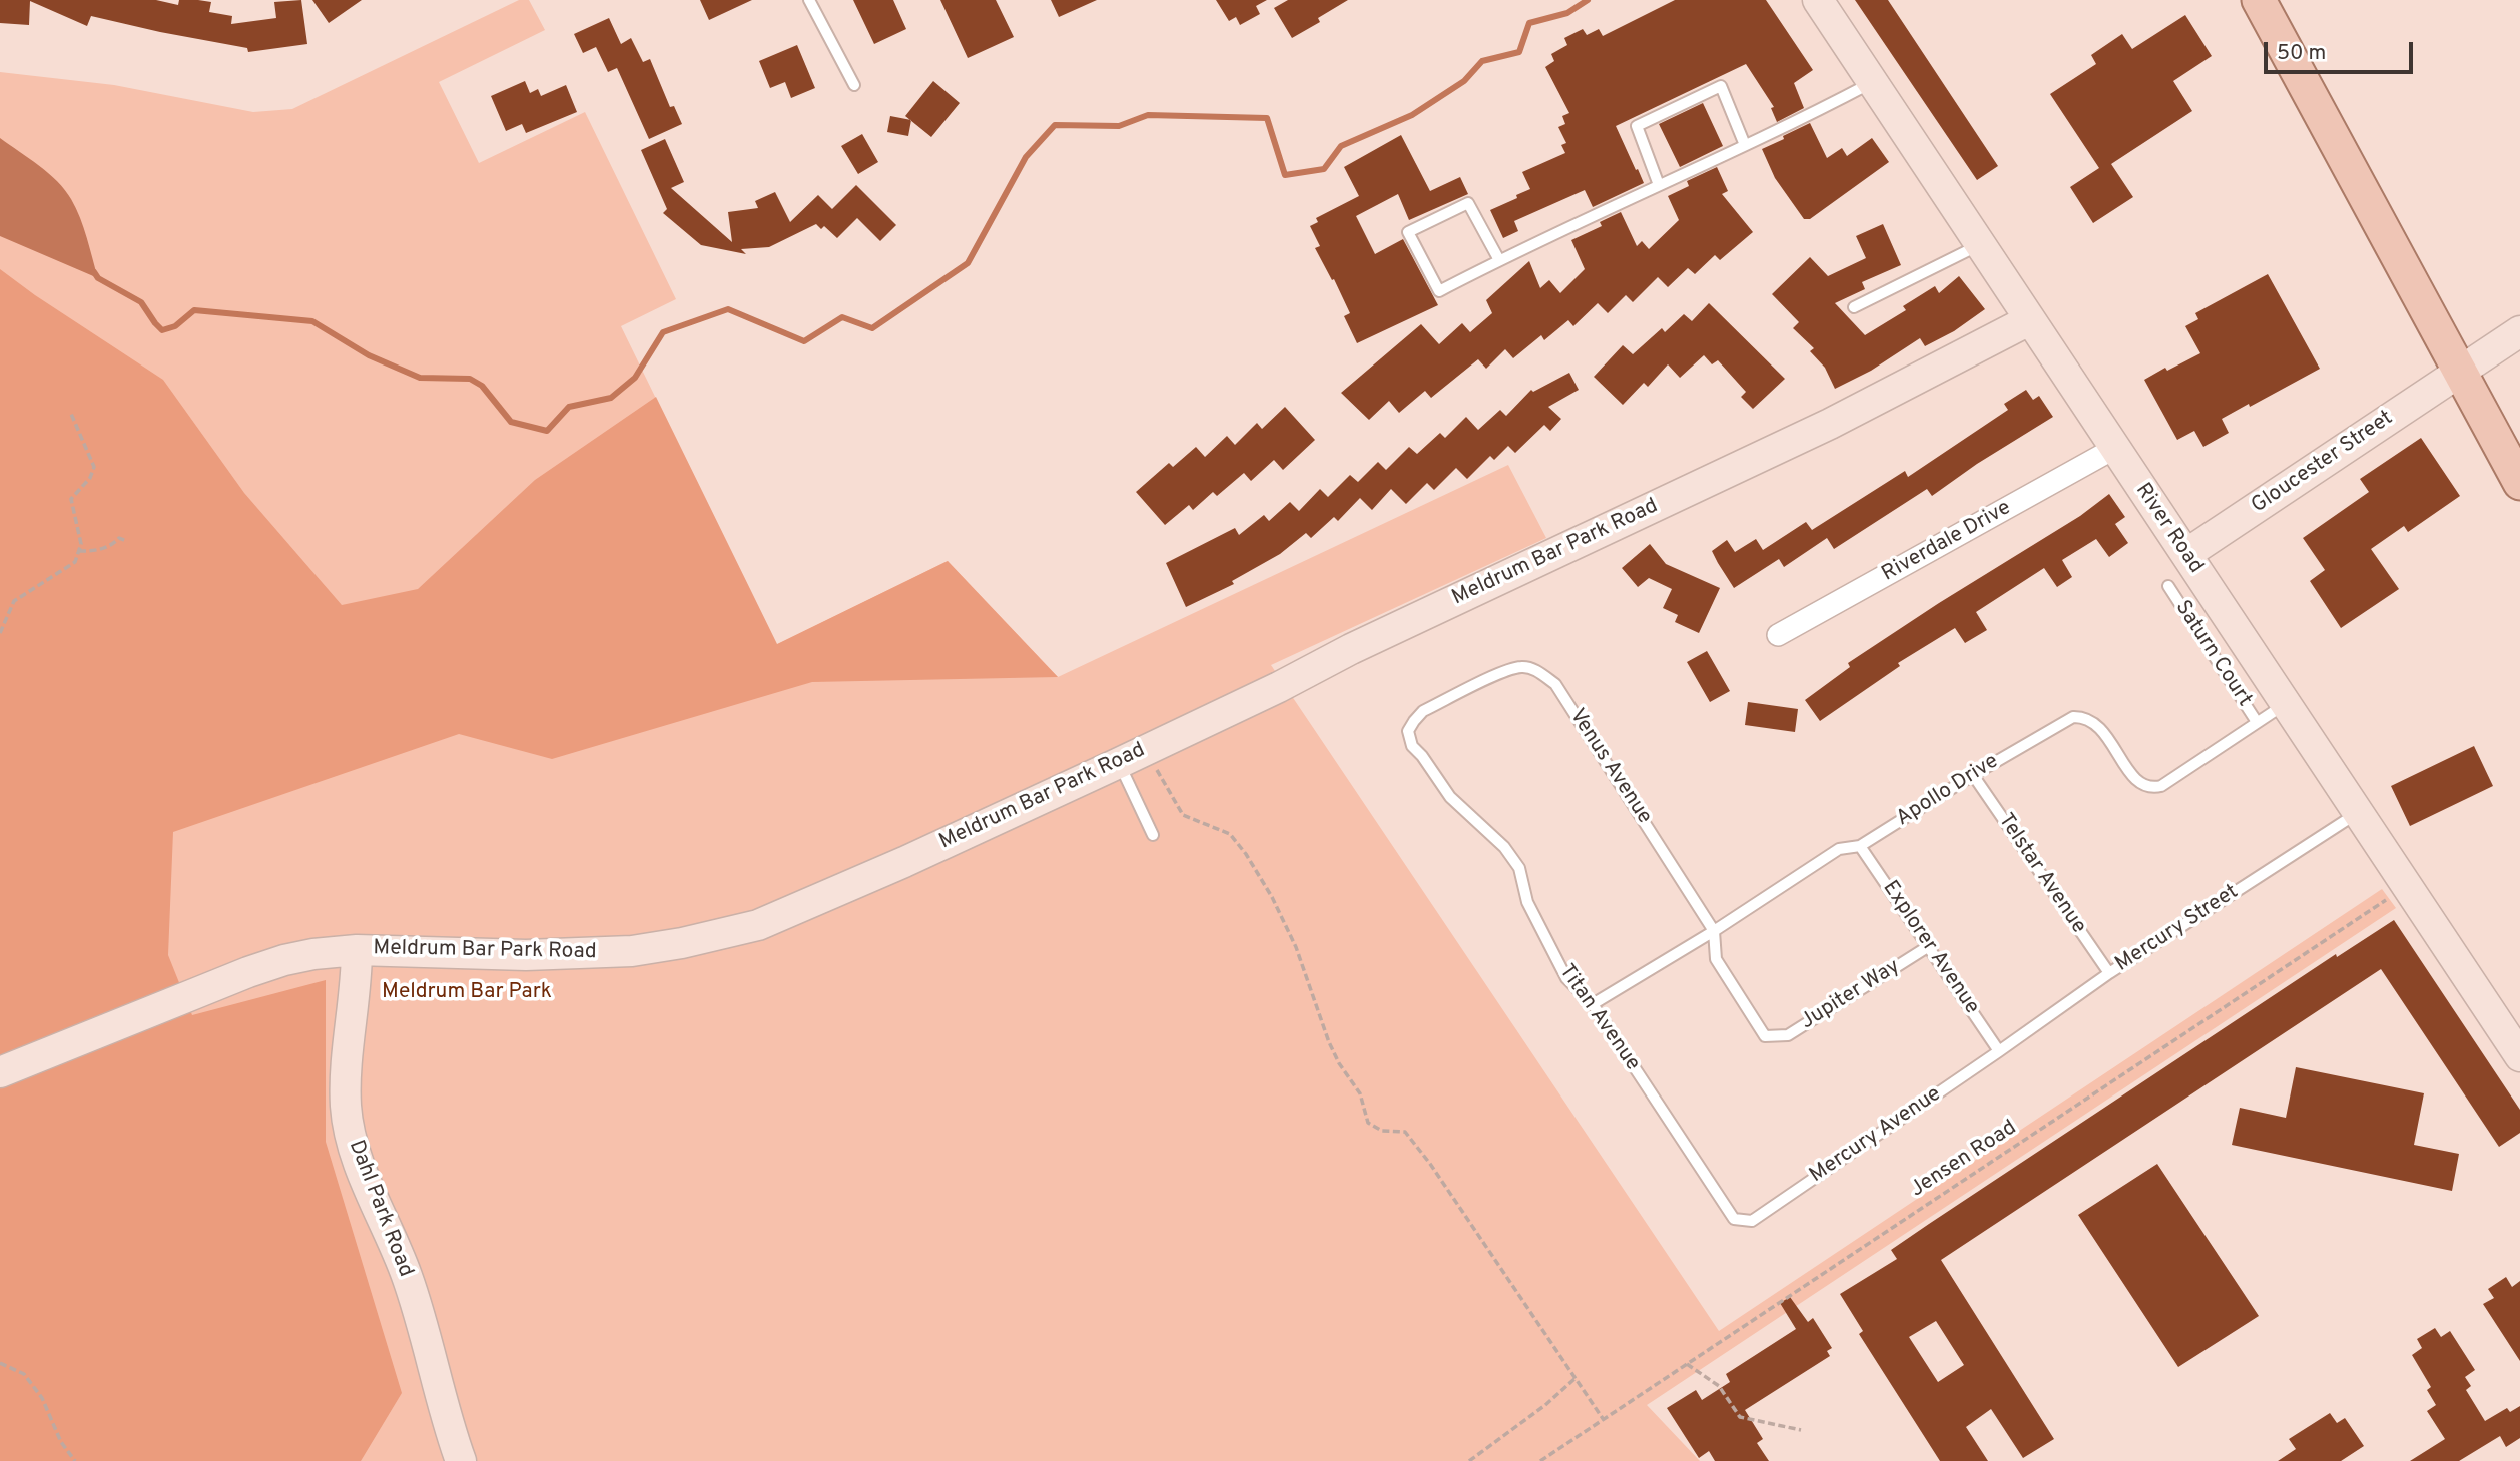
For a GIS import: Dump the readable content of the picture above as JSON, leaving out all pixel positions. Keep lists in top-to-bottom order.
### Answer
{
  "streets": {
    "street": [
      "Gloucester Street",
      "River Road",
      "Riverdale Drive",
      "Meldrum Bar Park Road",
      "Dahl Park Road"
    ],
    "lane": [
      "Saturn Court",
      "Venus Avenue",
      "Apollo Drive",
      "Telstar Avenue",
      "Mercury Street",
      "Explorer Avenue",
      "Jupiter Way",
      "Titan Avenue",
      "Mercury Avenue"
    ],
    "path": ["Jensen Road"]
  },
  "crossings": [
    ["Gloucester Street", "River Road"],
    ["River Road", "Riverdale Drive"],
    ["River Road", "Meldrum Bar Park Road"],
    ["River Road", "Apollo Drive"],
    ["River Road", "Mercury Street"],
    ["River Road", "Jensen Road"],
    ["Meldrum Bar Park Road", "Dahl Park Road"],
    ["Saturn Court", "Apollo Drive"],
    ["Venus Avenue", "Apollo Drive"],
    ["Venus Avenue", "Jupiter Way"],
    ["Venus Avenue", "Titan Avenue"],
    ["Apollo Drive", "Telstar Avenue"],
    ["Apollo Drive", "Explorer Avenue"],
    ["Apollo Drive", "Jupiter Way"],
    ["Apollo Drive", "Titan Avenue"],
    ["Telstar Avenue", "Mercury Street"],
    ["Mercury Street", "Explorer Avenue"],
    ["Mercury Street", "Mercury Avenue"],
    ["Explorer Avenue", "Jupiter Way"],
    ["Explorer Avenue", "Mercury Avenue"],
    ["Titan Avenue", "Mercury Avenue"]
  ],
  "parks": ["Meldrum Bar Park"],
  "scale_bar": "50 m"
}
